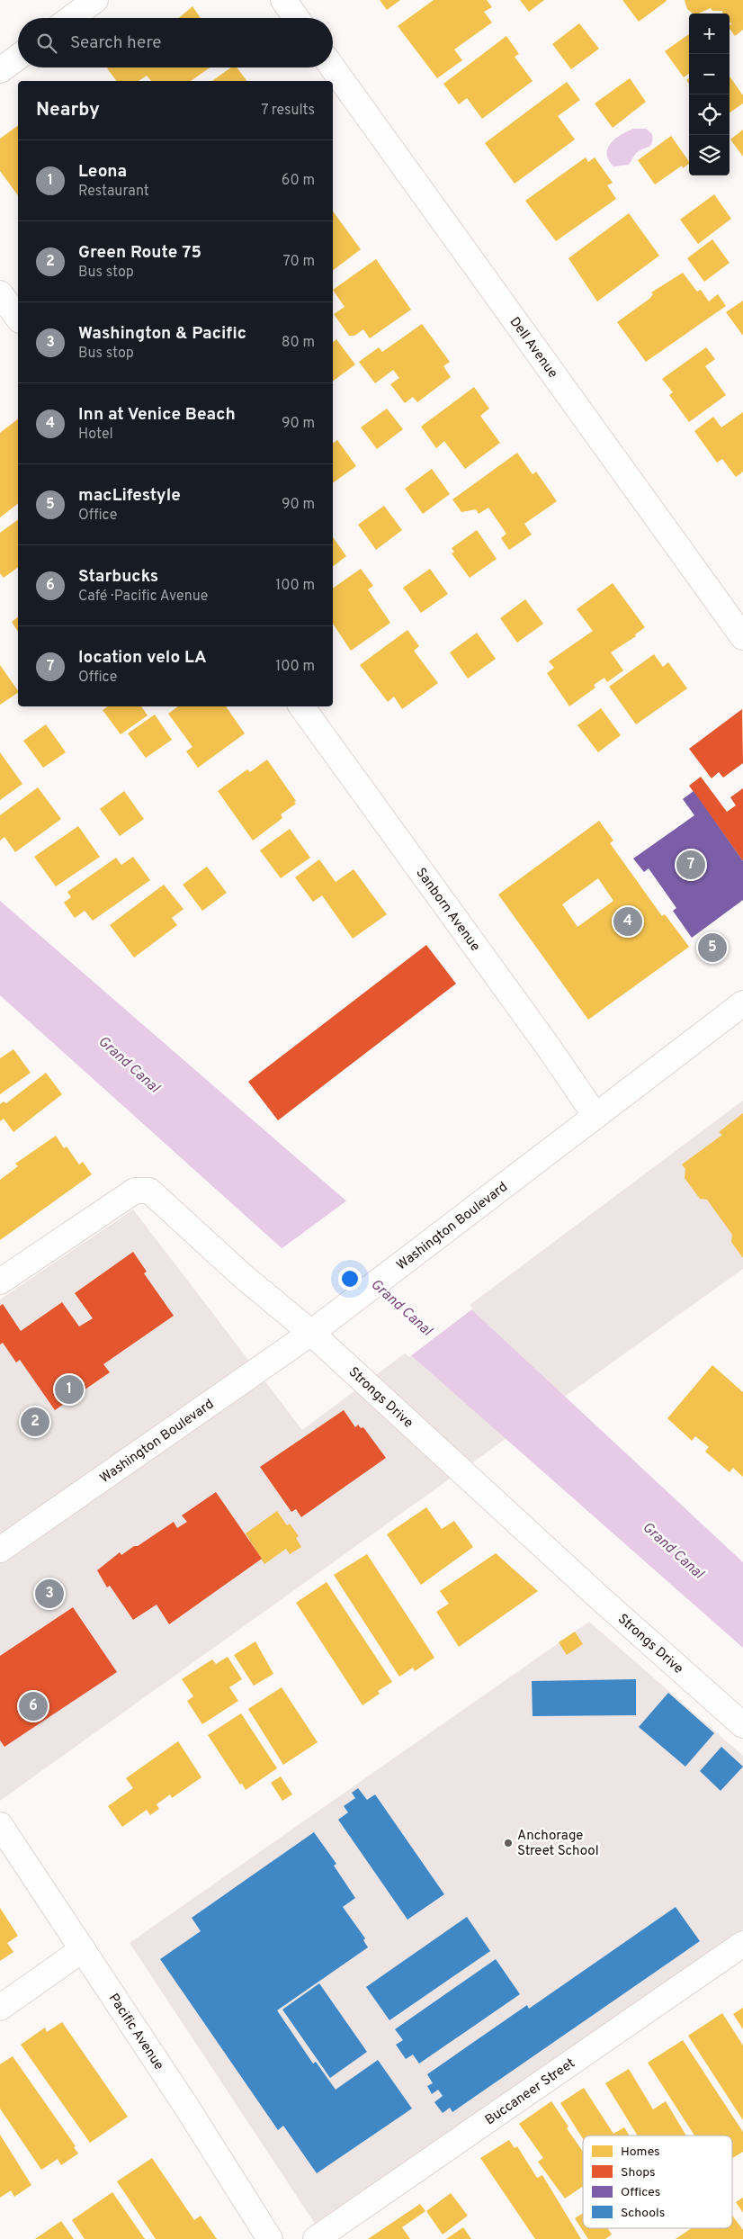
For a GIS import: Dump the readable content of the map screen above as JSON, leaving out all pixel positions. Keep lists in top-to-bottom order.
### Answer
{
  "streets": {
    "street": [
      "Dell Avenue",
      "Sanborn Avenue",
      "Washington Boulevard",
      "Strongs Drive",
      "Pacific Avenue",
      "Buccaneer Street"
    ]
  },
  "crossings": [
    ["Sanborn Avenue", "Washington Boulevard"],
    ["Washington Boulevard", "Strongs Drive"]
  ],
  "water": ["Grand Canal"],
  "places": ["Anchorage Street School"],
  "legend": [
    "Homes",
    "Shops",
    "Offices",
    "Schools"
  ],
  "page": {
    "map_buttons": ["+", "−"],
    "search": "Search here",
    "heading": ["Nearby", "7 results"],
    "list": [
      {
        "mark": "1",
        "name": "Leona",
        "note": "Restaurant",
        "value": "60 m"
      },
      {
        "mark": "2",
        "name": "Green Route 75",
        "note": "Bus stop",
        "value": "70 m"
      },
      {
        "mark": "3",
        "name": "Washington & Pacific",
        "note": "Bus stop",
        "value": "80 m"
      },
      {
        "mark": "4",
        "name": "Inn at Venice Beach",
        "note": "Hotel",
        "value": "90 m"
      },
      {
        "mark": "5",
        "name": "macLifestyle",
        "note": "Office",
        "value": "90 m"
      },
      {
        "mark": "6",
        "name": "Starbucks",
        "note": "Café · Pacific Avenue",
        "value": "100 m"
      },
      {
        "mark": "7",
        "name": "location velo LA",
        "note": "Office",
        "value": "100 m"
      }
    ],
    "pins": [
      "7",
      "4",
      "5",
      "1",
      "2",
      "3",
      "6"
    ]
  }
}
